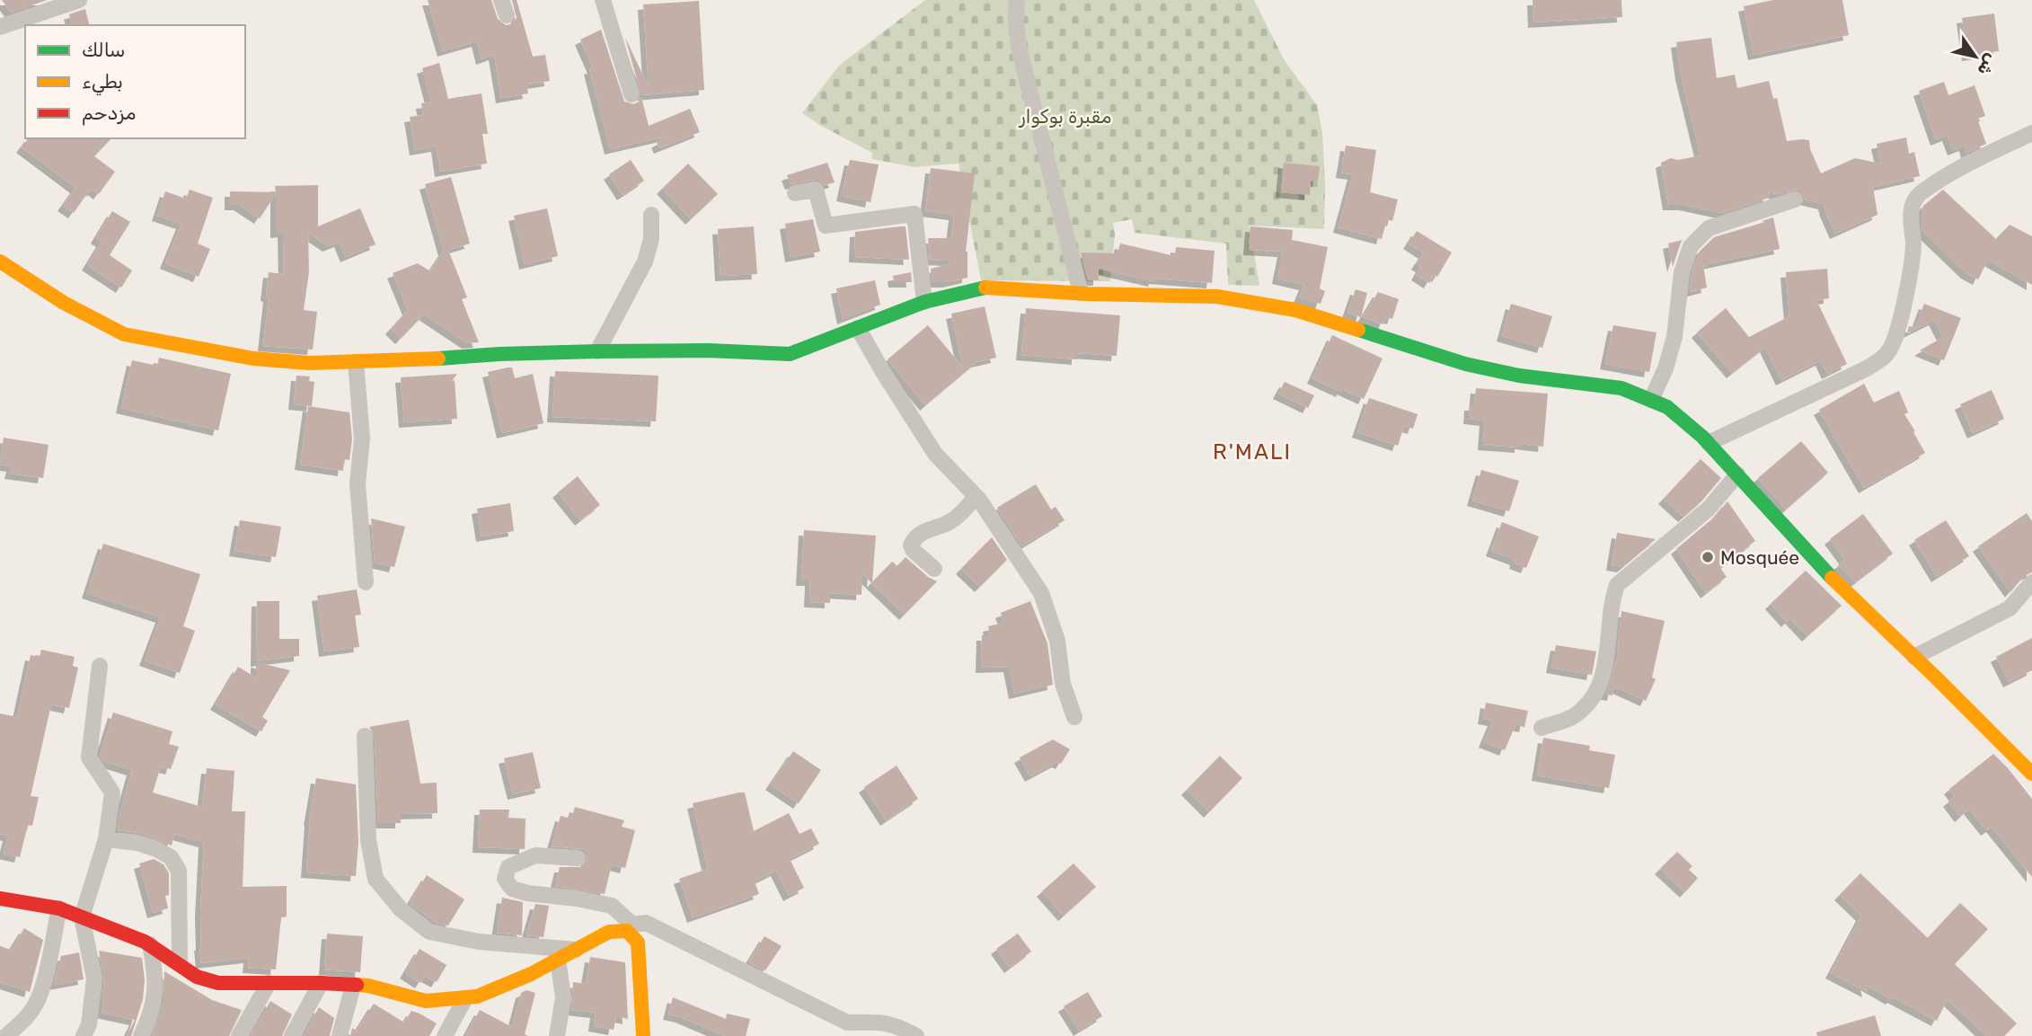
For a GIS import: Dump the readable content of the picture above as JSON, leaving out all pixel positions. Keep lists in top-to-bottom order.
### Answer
{
  "districts": ["R'MALI"],
  "parks": ["مقبرة بوكوار"],
  "places": ["Mosquée"],
  "legend": ["سالك", "بطيء", "مزدحم"],
  "north": "bottom right"
}
